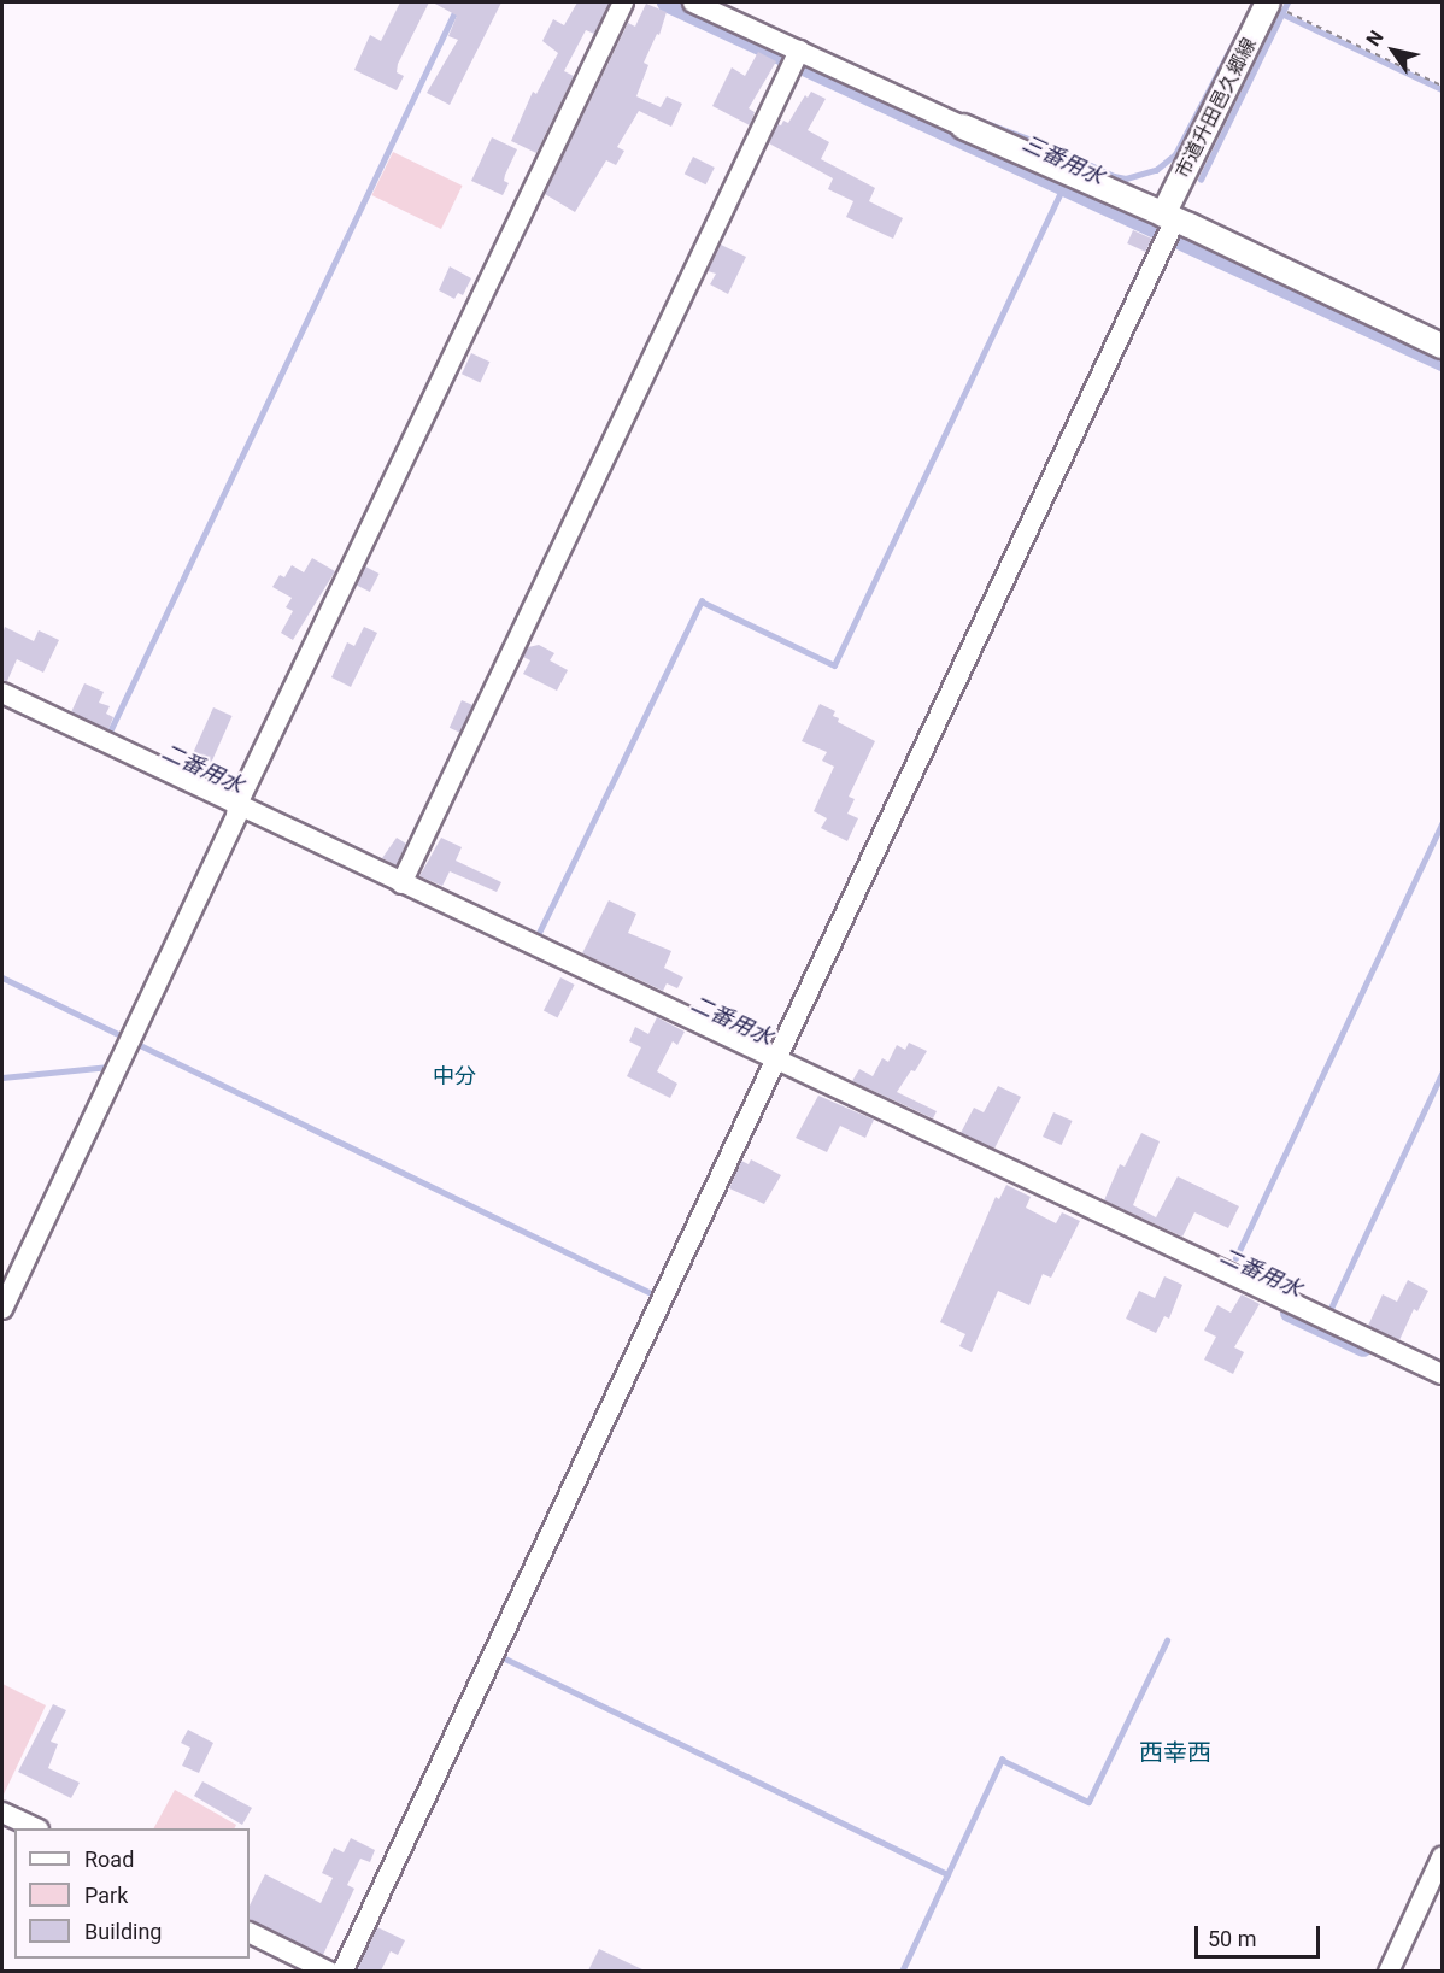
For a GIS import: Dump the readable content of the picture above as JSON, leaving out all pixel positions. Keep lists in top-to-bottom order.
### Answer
{
  "streets": {
    "street": ["市道升田邑久郷線"]
  },
  "districts": ["中分", "西幸西"],
  "water": ["三番用水", "二番用水"],
  "legend": ["Road", "Park", "Building"],
  "scale_bar": "50 m",
  "north": "top left"
}
